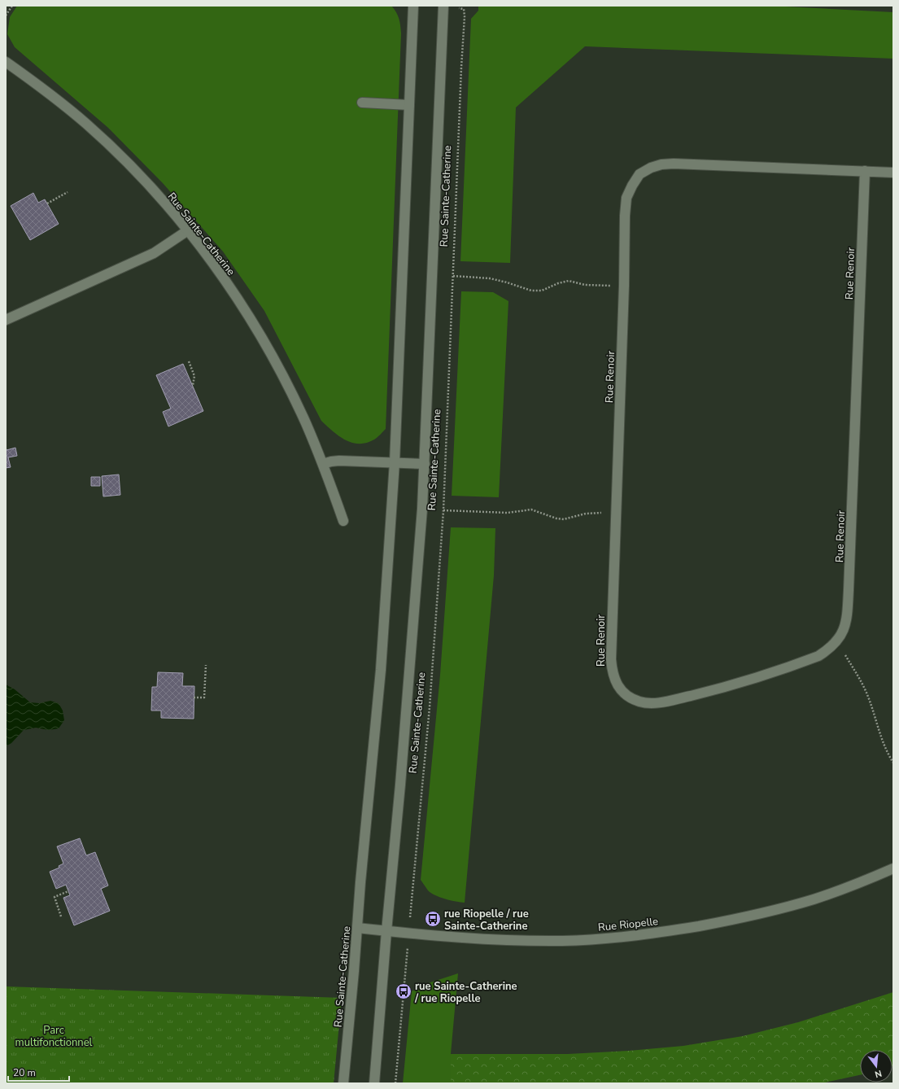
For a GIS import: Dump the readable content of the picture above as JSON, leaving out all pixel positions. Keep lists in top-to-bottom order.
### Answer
{
  "streets": {
    "street": ["Rue Sainte-Catherine", "Rue Renoir", "Rue Riopelle"]
  },
  "crossings": [
    ["Rue Sainte-Catherine", "Rue Riopelle"]
  ],
  "parks": ["Parc multifonctionnel"],
  "places": {
    "bus stop": ["rue Riopelle / rue Sainte-Catherine", "rue Sainte-Catherine / rue Riopelle"]
  },
  "scale_bar": "20 m",
  "north": "bottom"
}
